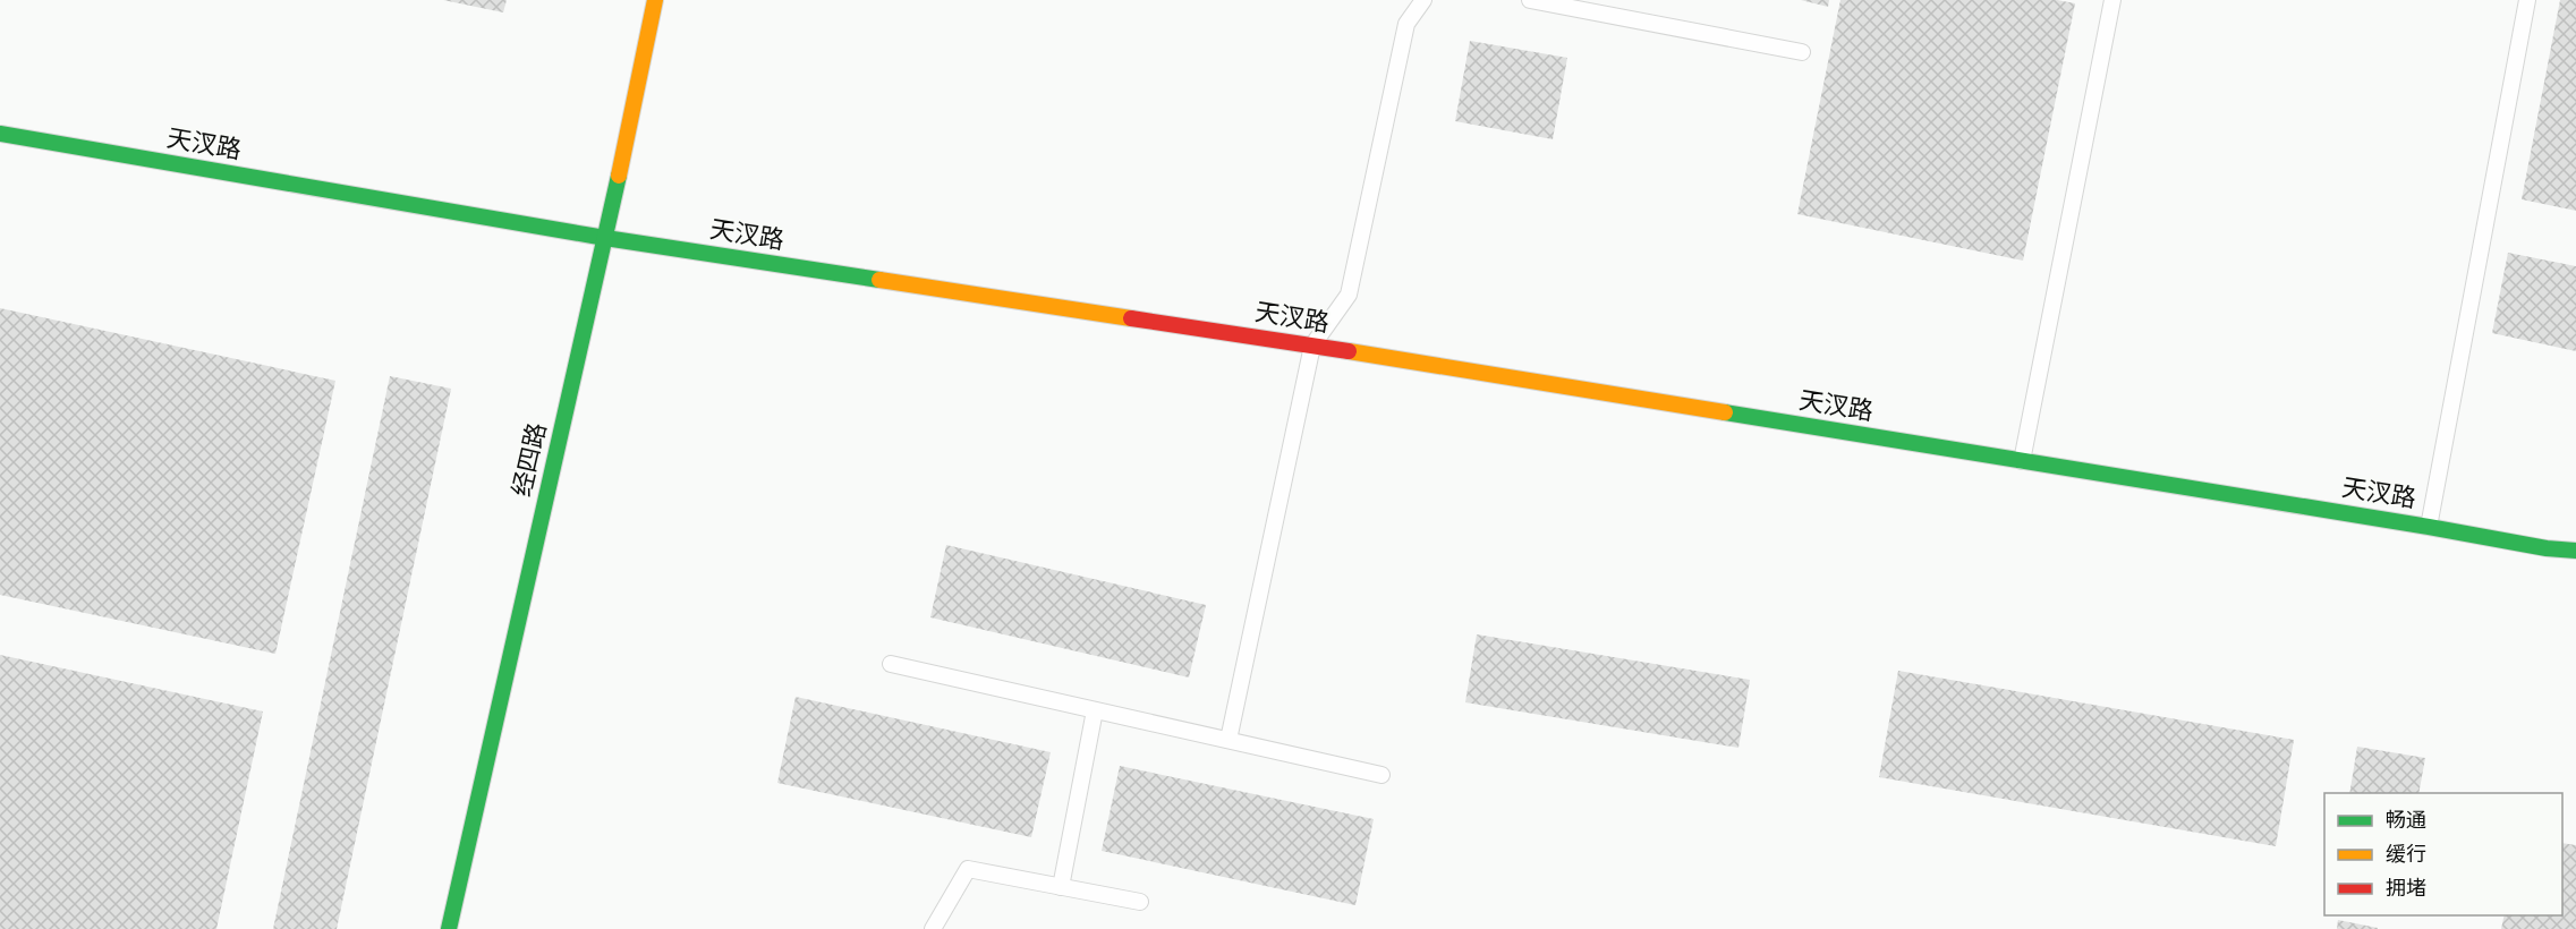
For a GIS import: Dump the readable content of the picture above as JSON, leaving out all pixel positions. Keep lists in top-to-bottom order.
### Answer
{
  "streets": {
    "street": ["天汊路", "经四路"]
  },
  "crossings": [
    ["天汊路", "经四路"]
  ],
  "legend": ["畅通", "缓行", "拥堵"]
}
